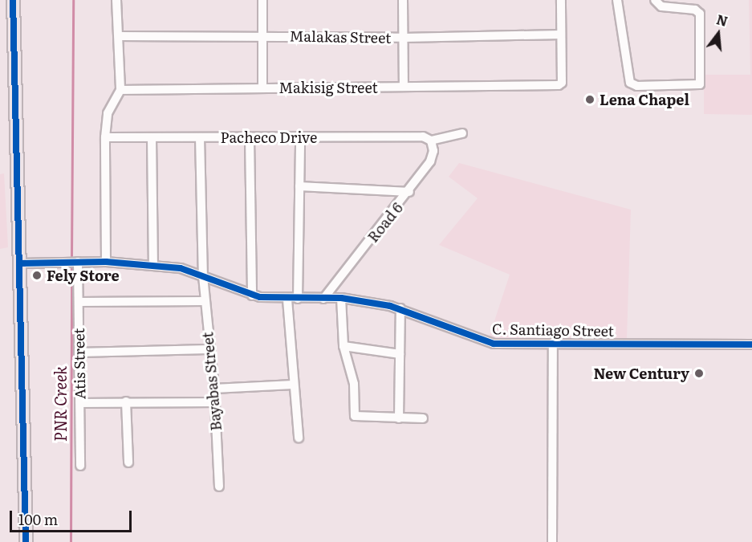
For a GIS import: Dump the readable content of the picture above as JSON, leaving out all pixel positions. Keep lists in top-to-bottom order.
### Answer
{
  "streets": {
    "street": [
      "Malakas Street",
      "Makisig Street",
      "Pacheco Drive",
      "Road 6",
      "C. Santiago Street",
      "Atis Street",
      "Bayabas Street"
    ]
  },
  "crossings": [
    ["Malakas Street", "Makisig Street"],
    ["Pacheco Drive", "Road 6"],
    ["Pacheco Drive", "Bayabas Street"],
    ["Road 6", "C. Santiago Street"],
    ["C. Santiago Street", "Atis Street"],
    ["C. Santiago Street", "Bayabas Street"]
  ],
  "water": ["PNR Creek"],
  "places": ["Lena Chapel", "Fely Store", "New Century"],
  "scale_bar": "100 m",
  "north": "top"
}
